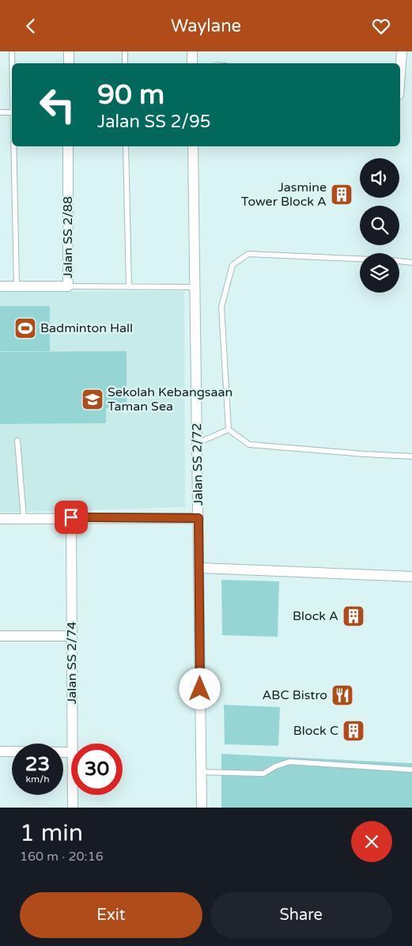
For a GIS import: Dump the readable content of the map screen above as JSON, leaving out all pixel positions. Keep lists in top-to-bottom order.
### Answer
{
  "streets": {
    "street": ["Jalan SS 2/88", "Jalan SS 2/72", "Jalan SS 2/74"]
  },
  "places": {
    "building": ["Jasmine Tower Block A", "Block A", "Block C"],
    "sports": ["Badminton Hall"],
    "school or university": ["Sekolah Kebangsaan Taman Sea"],
    "restaurant": ["ABC Bistro"]
  },
  "page": {
    "header": "Waylane",
    "turn": ["90 m", "Jalan SS 2/95"],
    "speed": "23 km/h",
    "limit": "30",
    "heading": ["1 min", "160 m · 20:16"],
    "buttons": ["Exit", "Share"]
  }
}
